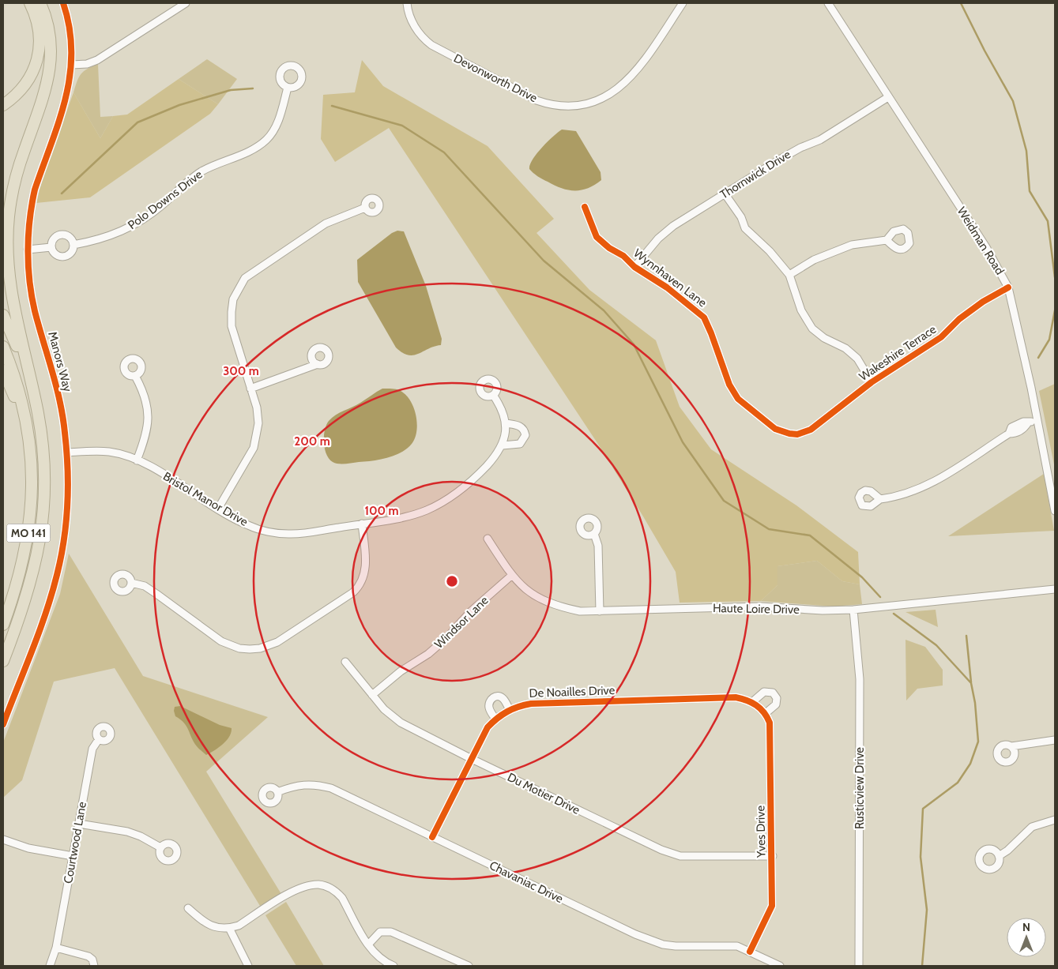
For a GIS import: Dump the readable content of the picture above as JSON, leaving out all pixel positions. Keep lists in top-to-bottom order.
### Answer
{
  "streets": {
    "highway": ["MO 141"],
    "street": [
      "Devonworth Drive",
      "Thornwick Drive",
      "Polo Downs Drive",
      "Weidman Road",
      "Wynnhaven Lane",
      "Wakeshire Terrace",
      "Manors Way",
      "Bristol Manor Drive",
      "Haute Loire Drive",
      "Windsor Lane",
      "De Noailles Drive",
      "Rusticview Drive",
      "Du Motier Drive",
      "Yves Drive",
      "Courtwood Lane",
      "Chavaniac Drive"
    ]
  },
  "crossings": [
    ["Thornwick Drive", "Weidman Road"],
    ["Thornwick Drive", "Wynnhaven Lane"],
    ["Weidman Road", "Wakeshire Terrace"],
    ["Wynnhaven Lane", "Wakeshire Terrace"],
    ["Manors Way", "Bristol Manor Drive"],
    ["Haute Loire Drive", "Windsor Lane"],
    ["Haute Loire Drive", "Rusticview Drive"],
    ["Windsor Lane", "Du Motier Drive"],
    ["De Noailles Drive", "Du Motier Drive"],
    ["De Noailles Drive", "Yves Drive"],
    ["De Noailles Drive", "Chavaniac Drive"],
    ["Du Motier Drive", "Yves Drive"],
    ["Yves Drive", "Chavaniac Drive"]
  ],
  "north": "top",
  "rings": ["300 m", "200 m", "100 m"]
}
